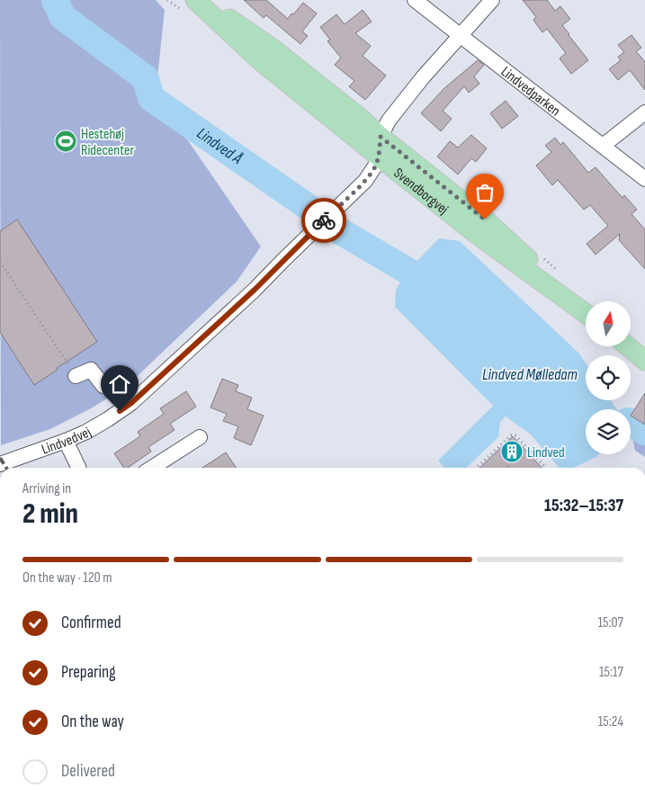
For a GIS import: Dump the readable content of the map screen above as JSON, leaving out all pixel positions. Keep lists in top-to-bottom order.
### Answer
{
  "streets": {
    "main road": ["Svendborgvej"],
    "street": ["Lindvedparken", "Lindvedvej"]
  },
  "crossings": [
    ["Svendborgvej", "Lindvedvej"]
  ],
  "water": ["Lindved Å", "Lindved Mølledam"],
  "places": {
    "sports": ["Hestehøj Ridecenter"],
    "building": ["Lindved"]
  },
  "north": "top",
  "page": {
    "heading": ["2 min", "Arriving in", "15:32–15:37"],
    "bar": "On the way · 120 m",
    "list": [
      ["Confirmed", "15:07"],
      ["Preparing", "15:17"],
      ["On the way", "15:24"],
      "Delivered"
    ]
  }
}
